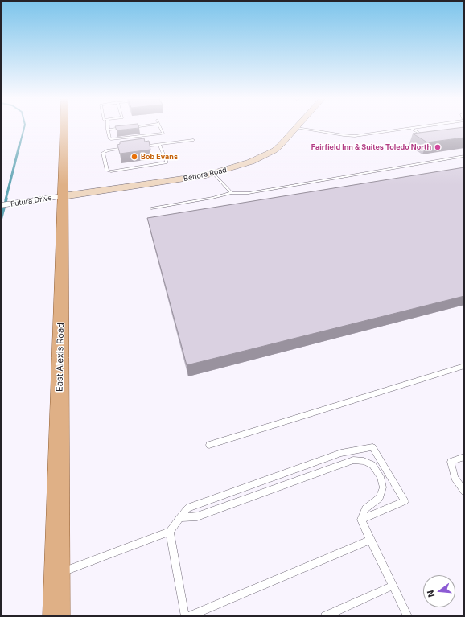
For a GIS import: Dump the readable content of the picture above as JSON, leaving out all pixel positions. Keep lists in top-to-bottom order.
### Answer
{
  "streets": {
    "main road": ["Benore Road", "East Alexis Road"],
    "street": ["Futura Drive"]
  },
  "crossings": [
    ["Benore Road", "Futura Drive"],
    ["Benore Road", "East Alexis Road"],
    ["Futura Drive", "East Alexis Road"]
  ],
  "places": ["Fairfield Inn & Suites Toledo North", "Bob Evans"],
  "north": "left"
}
